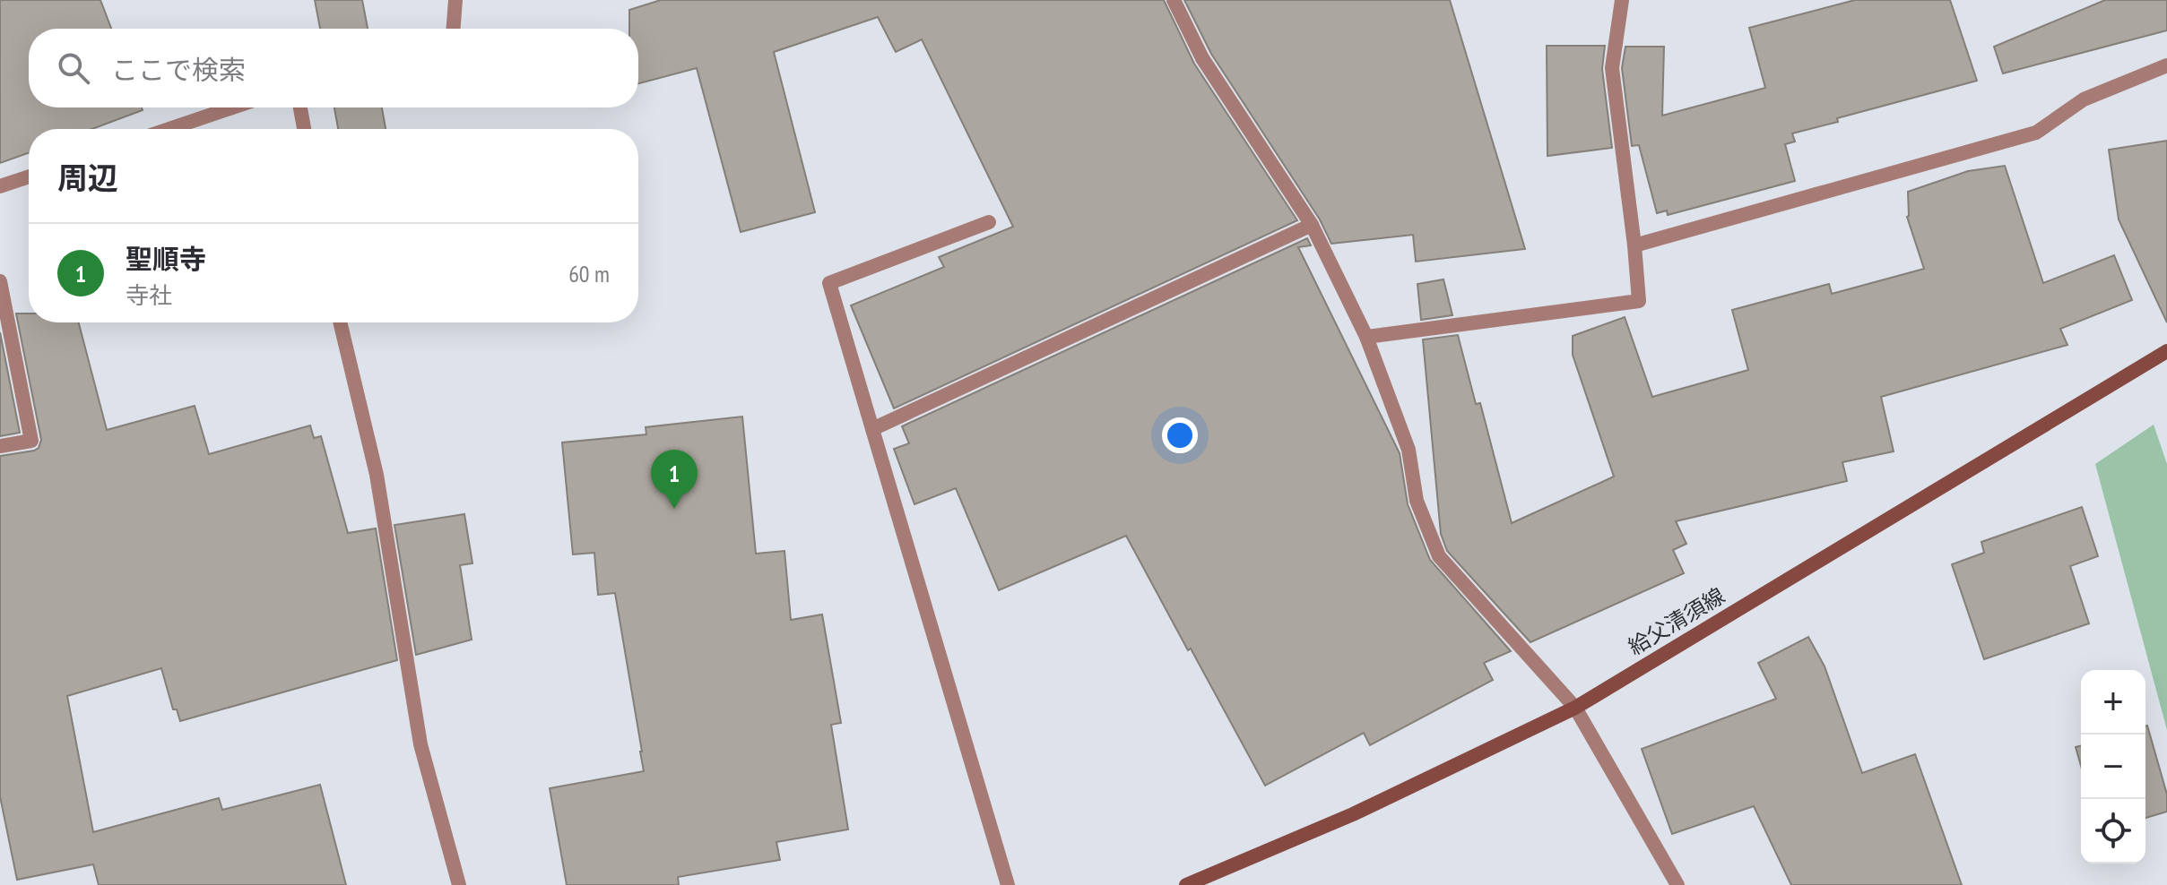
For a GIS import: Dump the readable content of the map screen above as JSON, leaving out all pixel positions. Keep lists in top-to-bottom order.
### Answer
{
  "streets": {
    "main road": ["給父清須線"]
  },
  "page": {
    "search": "ここで検索",
    "heading": "周辺",
    "list": [
      {
        "mark": "1",
        "name": "聖順寺",
        "note": "寺社",
        "value": "60 m"
      }
    ],
    "pins": "1",
    "map_buttons": ["+", "−"]
  }
}
